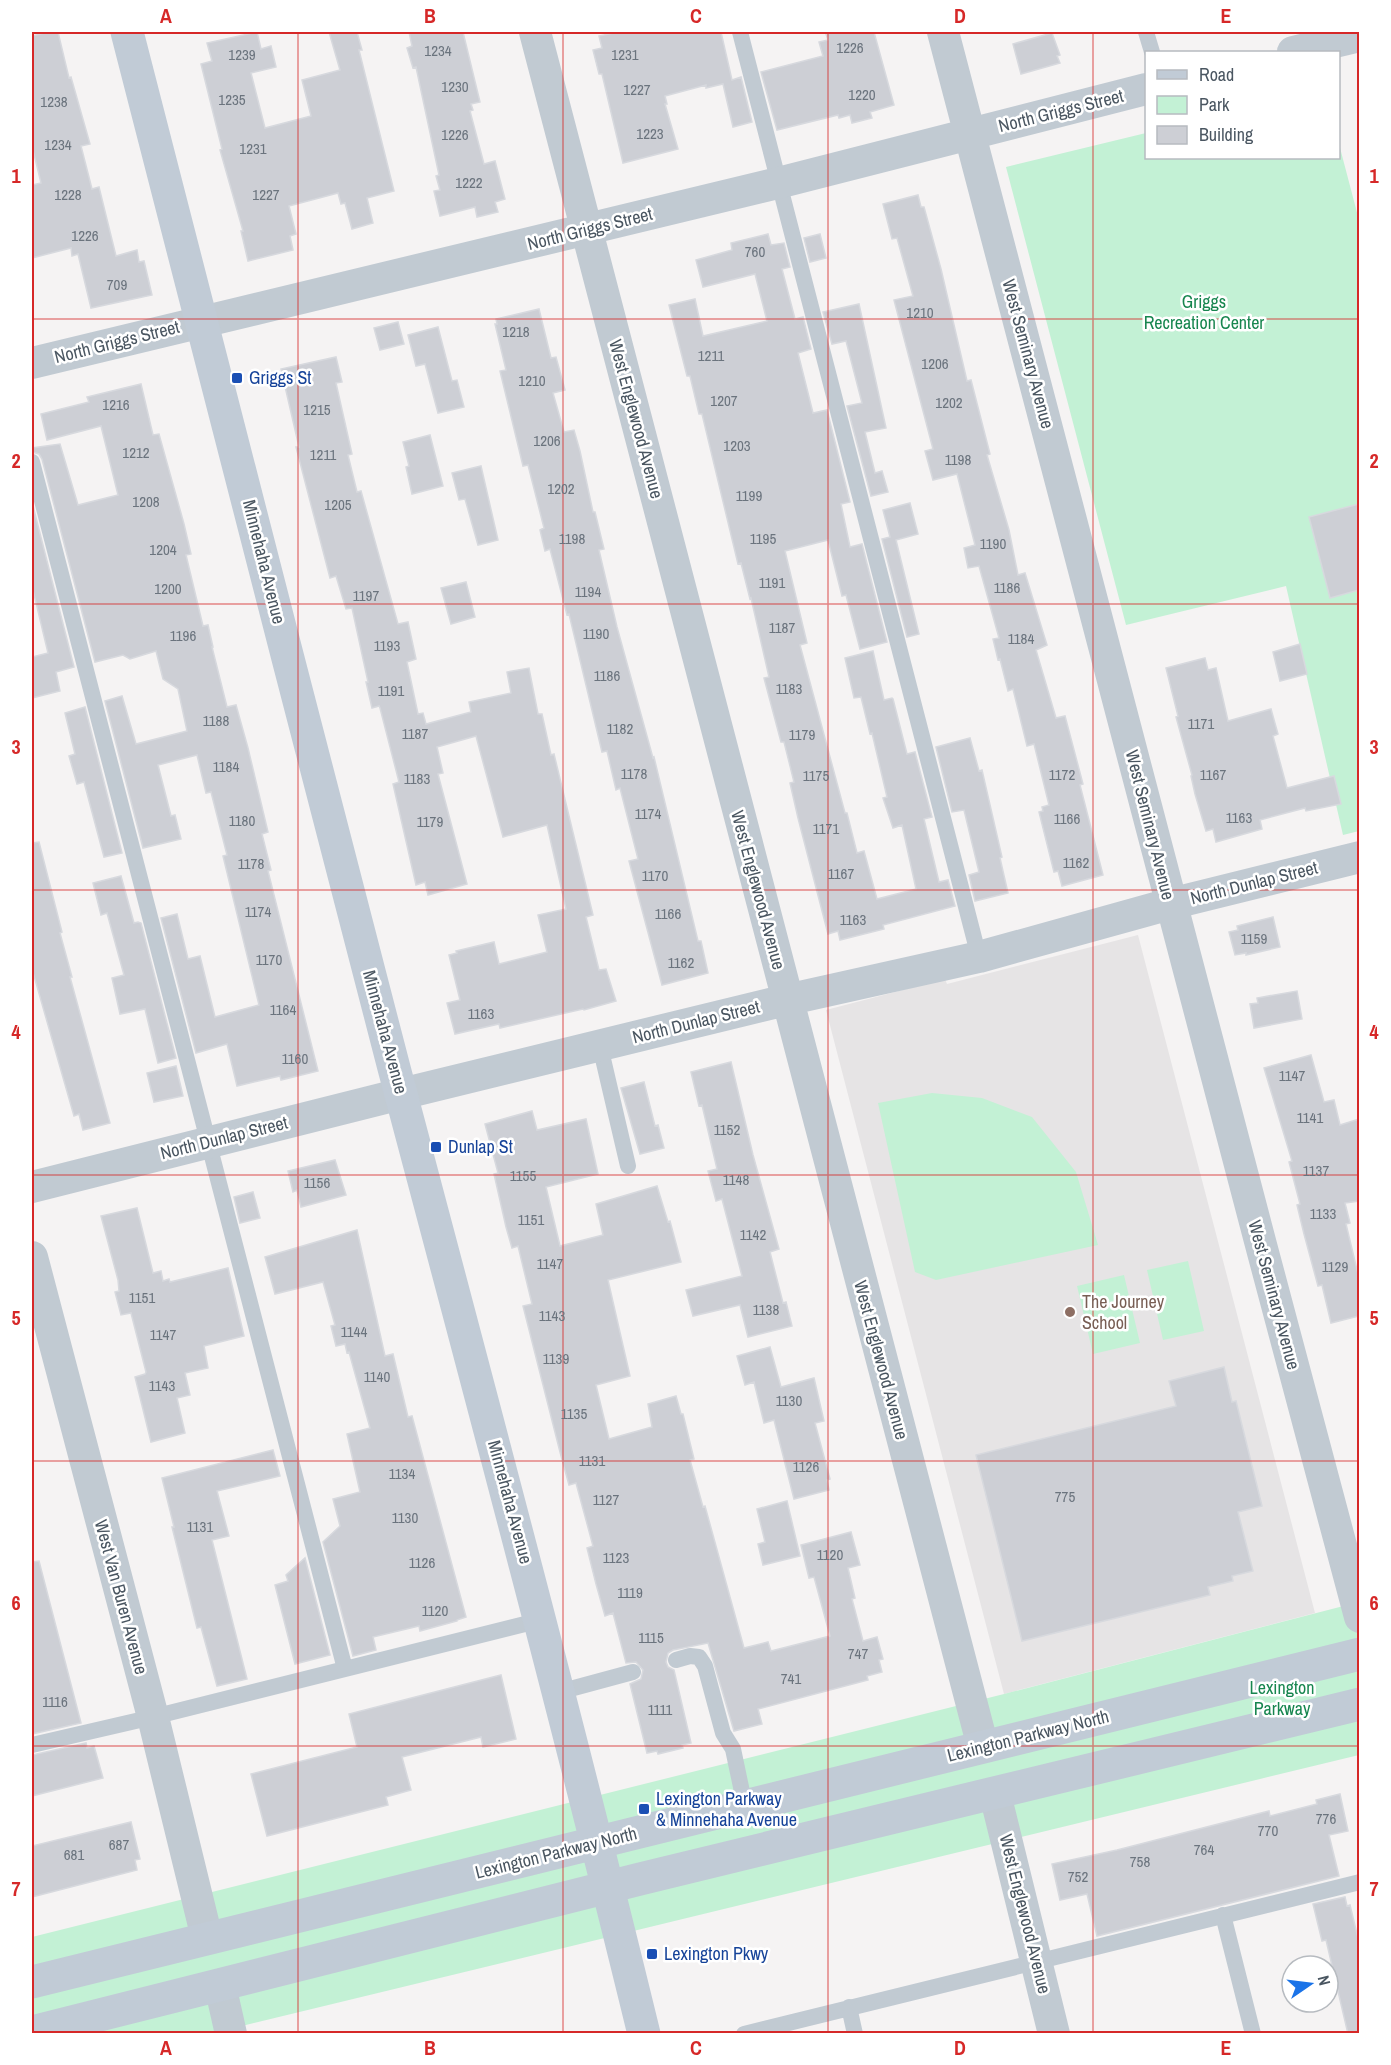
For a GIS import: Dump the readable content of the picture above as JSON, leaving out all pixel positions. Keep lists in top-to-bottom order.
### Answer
{
  "streets": {
    "main road": ["Minnehaha Avenue", "Lexington Parkway North"],
    "street": [
      "North Griggs Street",
      "West Seminary Avenue",
      "West Englewood Avenue",
      "North Dunlap Street",
      "West Van Buren Avenue"
    ]
  },
  "crossings": [
    ["North Griggs Street", "West Seminary Avenue"],
    ["North Griggs Street", "West Englewood Avenue"],
    ["North Griggs Street", "Minnehaha Avenue"],
    ["West Seminary Avenue", "North Dunlap Street"],
    ["West Englewood Avenue", "North Dunlap Street"],
    ["West Englewood Avenue", "Lexington Parkway North"],
    ["Minnehaha Avenue", "North Dunlap Street"],
    ["Minnehaha Avenue", "Lexington Parkway North"],
    ["West Van Buren Avenue", "Lexington Parkway North"]
  ],
  "parks": ["Griggs Recreation Center", "Lexington Parkway"],
  "places": {
    "transit": [
      "Griggs St",
      "Dunlap St",
      "Lexington Parkway & Minnehaha Avenue",
      "Lexington Pkwy"
    ],
    "other": ["The Journey School"]
  },
  "house_numbers": [
    "1226",
    "1234",
    "1239",
    "1231",
    "1230",
    "1227",
    "1220",
    "1235",
    "1238",
    "1223",
    "1226",
    "1234",
    "1231",
    "1222",
    "1228",
    "1227",
    "1226",
    "760",
    "709",
    "1210",
    "1218",
    "1211",
    "1206",
    "1210",
    "1207",
    "1202",
    "1216",
    "1215",
    "1206",
    "1203",
    "1212",
    "1211",
    "1198",
    "1202",
    "1199",
    "1208",
    "1205",
    "1198",
    "1195",
    "1190",
    "1204",
    "1191",
    "1186",
    "1200",
    "1194",
    "1197",
    "1187",
    "1190",
    "1196",
    "1184",
    "1193",
    "1186",
    "1183",
    "1191",
    "1188",
    "1171",
    "1182",
    "1187",
    "1179",
    "1184",
    "1178",
    "1172",
    "1167",
    "1175",
    "1183",
    "1174",
    "1163",
    "1166",
    "1180",
    "1179",
    "1171",
    "1162",
    "1178",
    "1167",
    "1170",
    "1174",
    "1166",
    "1163",
    "1159",
    "1170",
    "1162",
    "1164",
    "1163",
    "1160",
    "1147",
    "1141",
    "1152",
    "1137",
    "1155",
    "1148",
    "1156",
    "1133",
    "1151",
    "1142",
    "1147",
    "1129",
    "1151",
    "1138",
    "1143",
    "1144",
    "1147",
    "1139",
    "1140",
    "1143",
    "1130",
    "1135",
    "1131",
    "1126",
    "1134",
    "775",
    "1127",
    "1130",
    "1131",
    "1120",
    "1123",
    "1126",
    "1119",
    "1120",
    "1115",
    "747",
    "741",
    "1116",
    "1111",
    "776",
    "770",
    "687",
    "764",
    "681",
    "758",
    "752"
  ],
  "legend": ["Road", "Park", "Building"],
  "north": "right",
  "grid": {
    "columns": [
      "A",
      "B",
      "C",
      "D",
      "E"
    ],
    "rows": [
      "1",
      "2",
      "3",
      "4",
      "5",
      "6",
      "7"
    ]
  }
}
